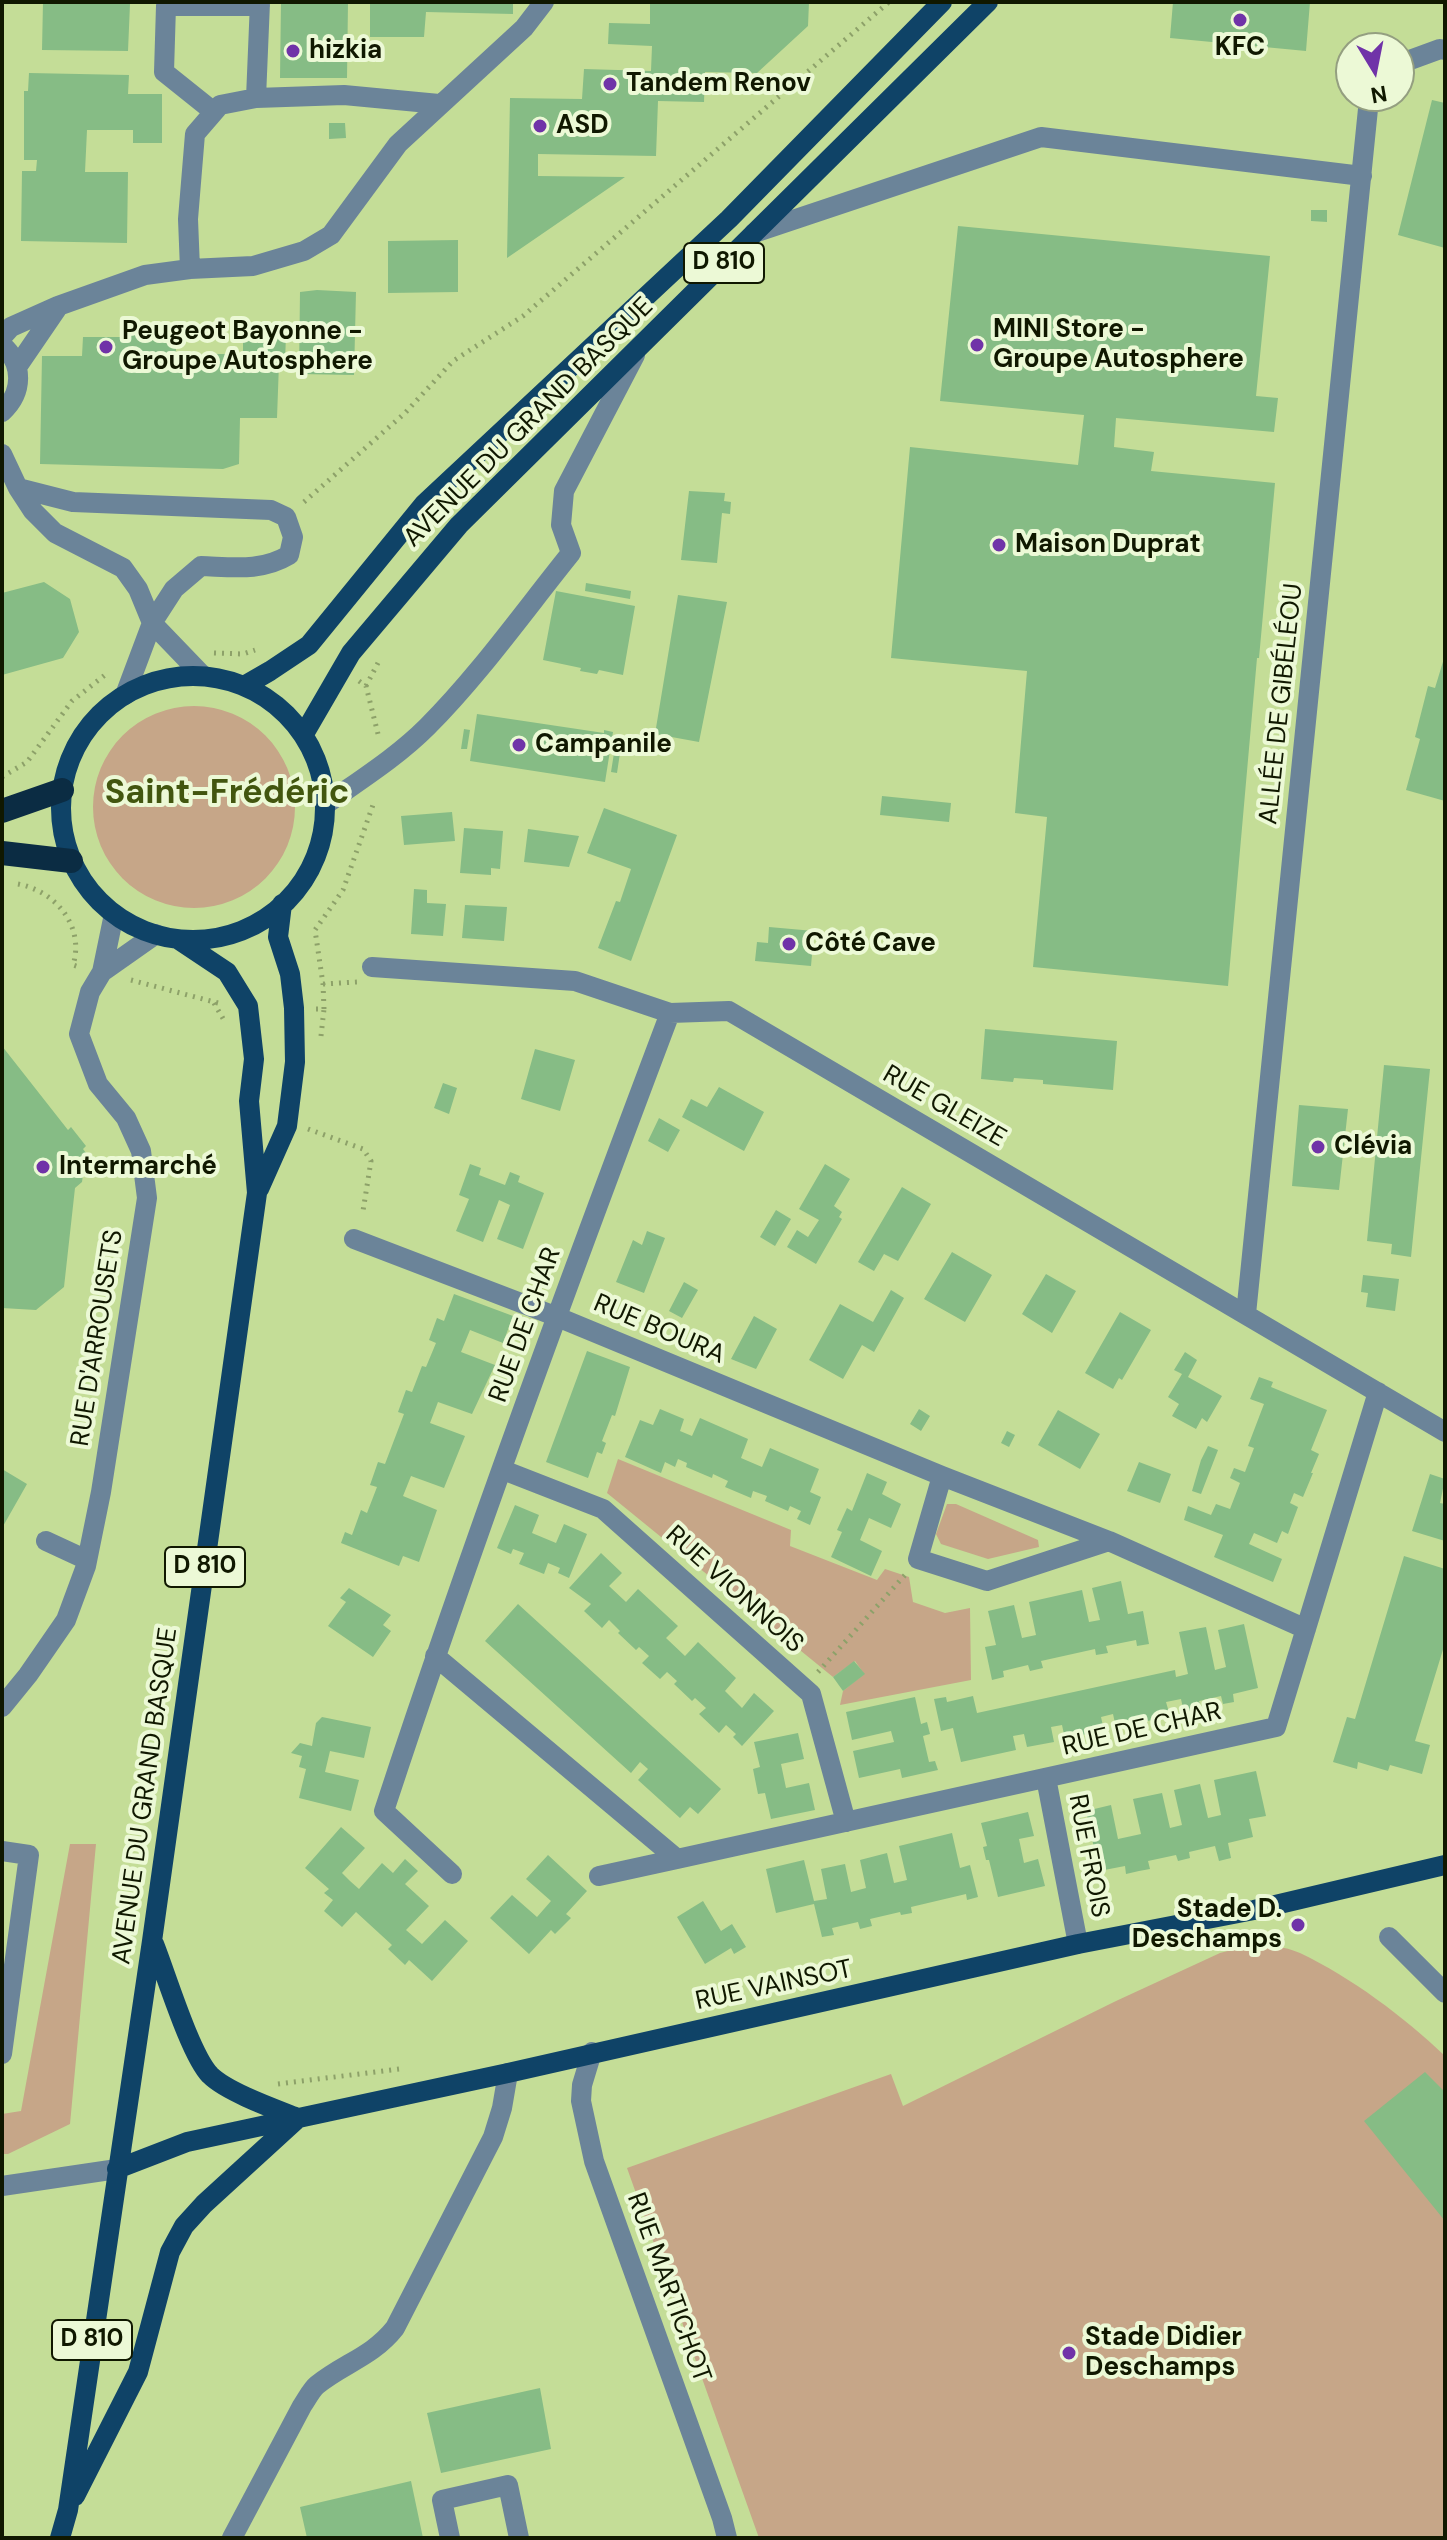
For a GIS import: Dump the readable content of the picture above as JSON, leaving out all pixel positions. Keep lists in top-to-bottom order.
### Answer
{
  "streets": {
    "main road": ["D 810", "AVENUE DU GRAND BASQUE", "RUE VAINSOT"],
    "street": [
      "ALLÉE DE GIBÉLÉOU",
      "RUE GLEIZE",
      "RUE DE CHAR",
      "RUE BOURA",
      "RUE D'ARROUSETS",
      "RUE VIONNOIS",
      "RUE FROIS",
      "RUE MARTICHOT"
    ]
  },
  "crossings": [
    ["D 810", "AVENUE DU GRAND BASQUE"],
    ["D 810", "RUE VAINSOT"],
    ["AVENUE DU GRAND BASQUE", "RUE D'ARROUSETS"],
    ["AVENUE DU GRAND BASQUE", "RUE VAINSOT"],
    ["ALLÉE DE GIBÉLÉOU", "RUE GLEIZE"],
    ["RUE GLEIZE", "RUE DE CHAR"],
    ["RUE DE CHAR", "RUE BOURA"],
    ["RUE DE CHAR", "RUE VIONNOIS"],
    ["RUE DE CHAR", "RUE FROIS"],
    ["RUE FROIS", "RUE VAINSOT"],
    ["RUE VAINSOT", "RUE MARTICHOT"]
  ],
  "districts": ["Saint-Frédéric"],
  "places": [
    "KFC",
    "hizkia",
    "Tandem Renov",
    "ASD",
    "MINI Store - Groupe Autosphere",
    "Peugeot Bayonne - Groupe Autosphere",
    "Maison Duprat",
    "Campanile",
    "Côté Cave",
    "Clévia",
    "Intermarché",
    "Stade D. Deschamps",
    "Stade Didier Deschamps"
  ],
  "north": "bottom"
}
